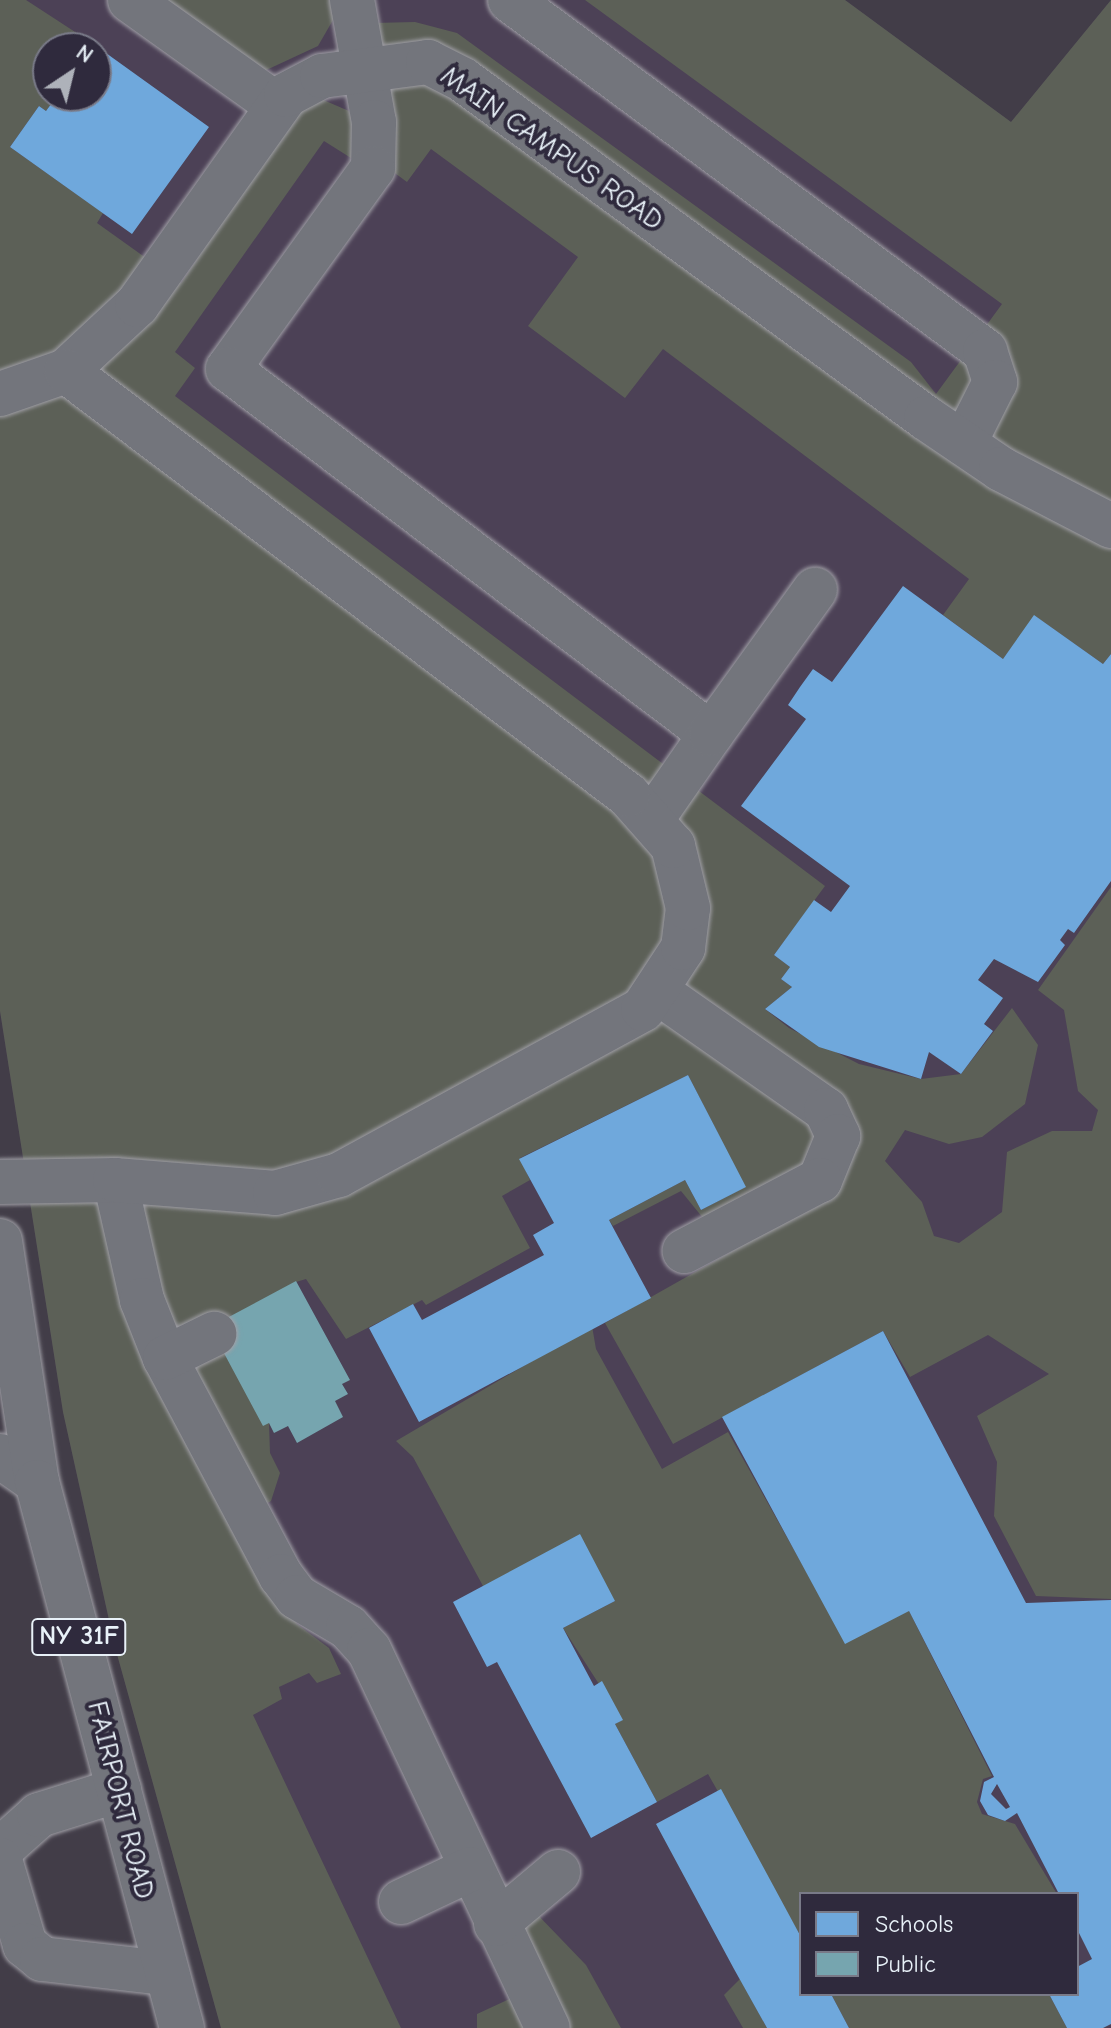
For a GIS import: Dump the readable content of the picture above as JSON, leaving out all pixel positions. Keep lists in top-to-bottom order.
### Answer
{
  "streets": {
    "street": ["MAIN CAMPUS ROAD", "NY 31F", "FAIRPORT ROAD"]
  },
  "legend": ["Schools", "Public"],
  "north": "top right"
}
